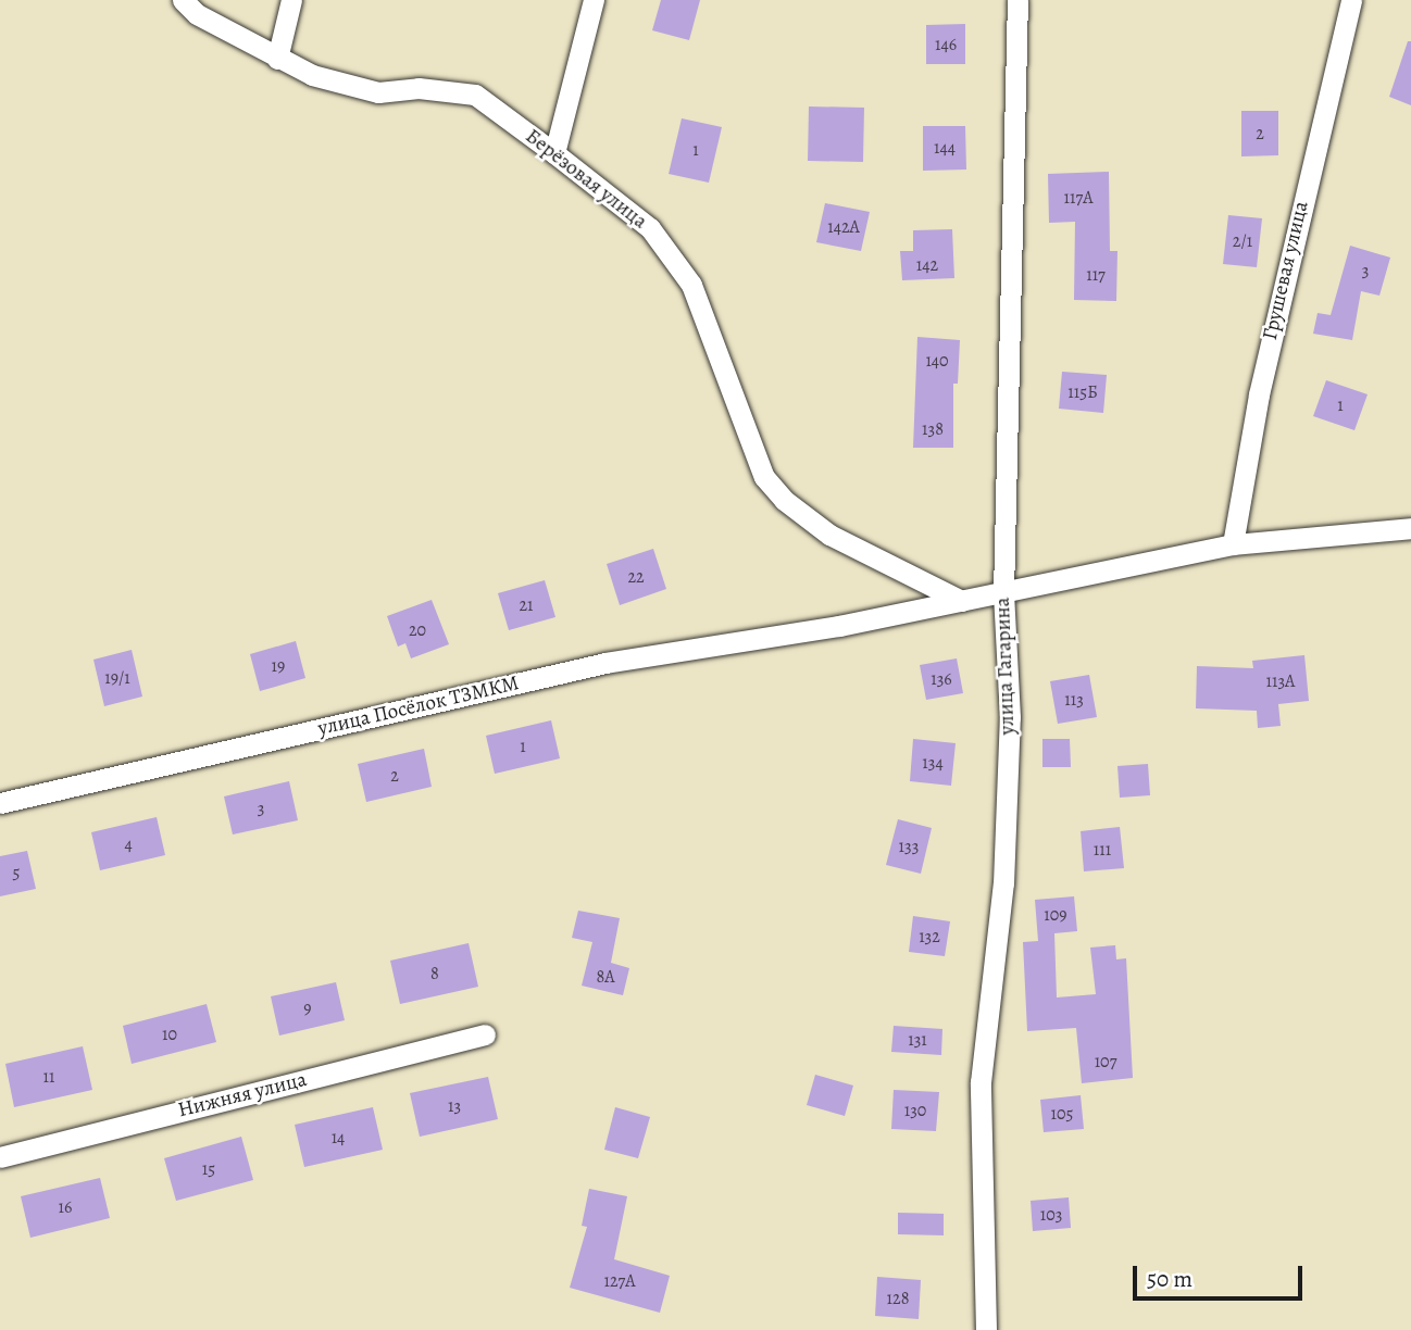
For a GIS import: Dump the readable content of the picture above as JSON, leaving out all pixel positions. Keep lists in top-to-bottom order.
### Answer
{
  "streets": {
    "street": [
      "Берёзовая улица",
      "Грушевая улица",
      "улица Гагарина",
      "улица Посёлок ТЗМКМ",
      "Нижняя улица"
    ]
  },
  "crossings": [
    ["Берёзовая улица", "улица Посёлок ТЗМКМ"],
    ["Грушевая улица", "улица Посёлок ТЗМКМ"],
    ["улица Гагарина", "улица Посёлок ТЗМКМ"]
  ],
  "house_numbers": [
    "146",
    "2",
    "144",
    "1",
    "117А",
    "142А",
    "2/1",
    "142",
    "3",
    "117",
    "140",
    "115Б",
    "1",
    "138",
    "22",
    "21",
    "20",
    "19",
    "19/1",
    "136",
    "113А",
    "113",
    "1",
    "134",
    "2",
    "3",
    "4",
    "133",
    "111",
    "5",
    "109",
    "132",
    "8",
    "8А",
    "9",
    "10",
    "131",
    "107",
    "11",
    "13",
    "130",
    "105",
    "14",
    "15",
    "16",
    "103",
    "127А",
    "128"
  ],
  "scale_bar": "50 m"
}
